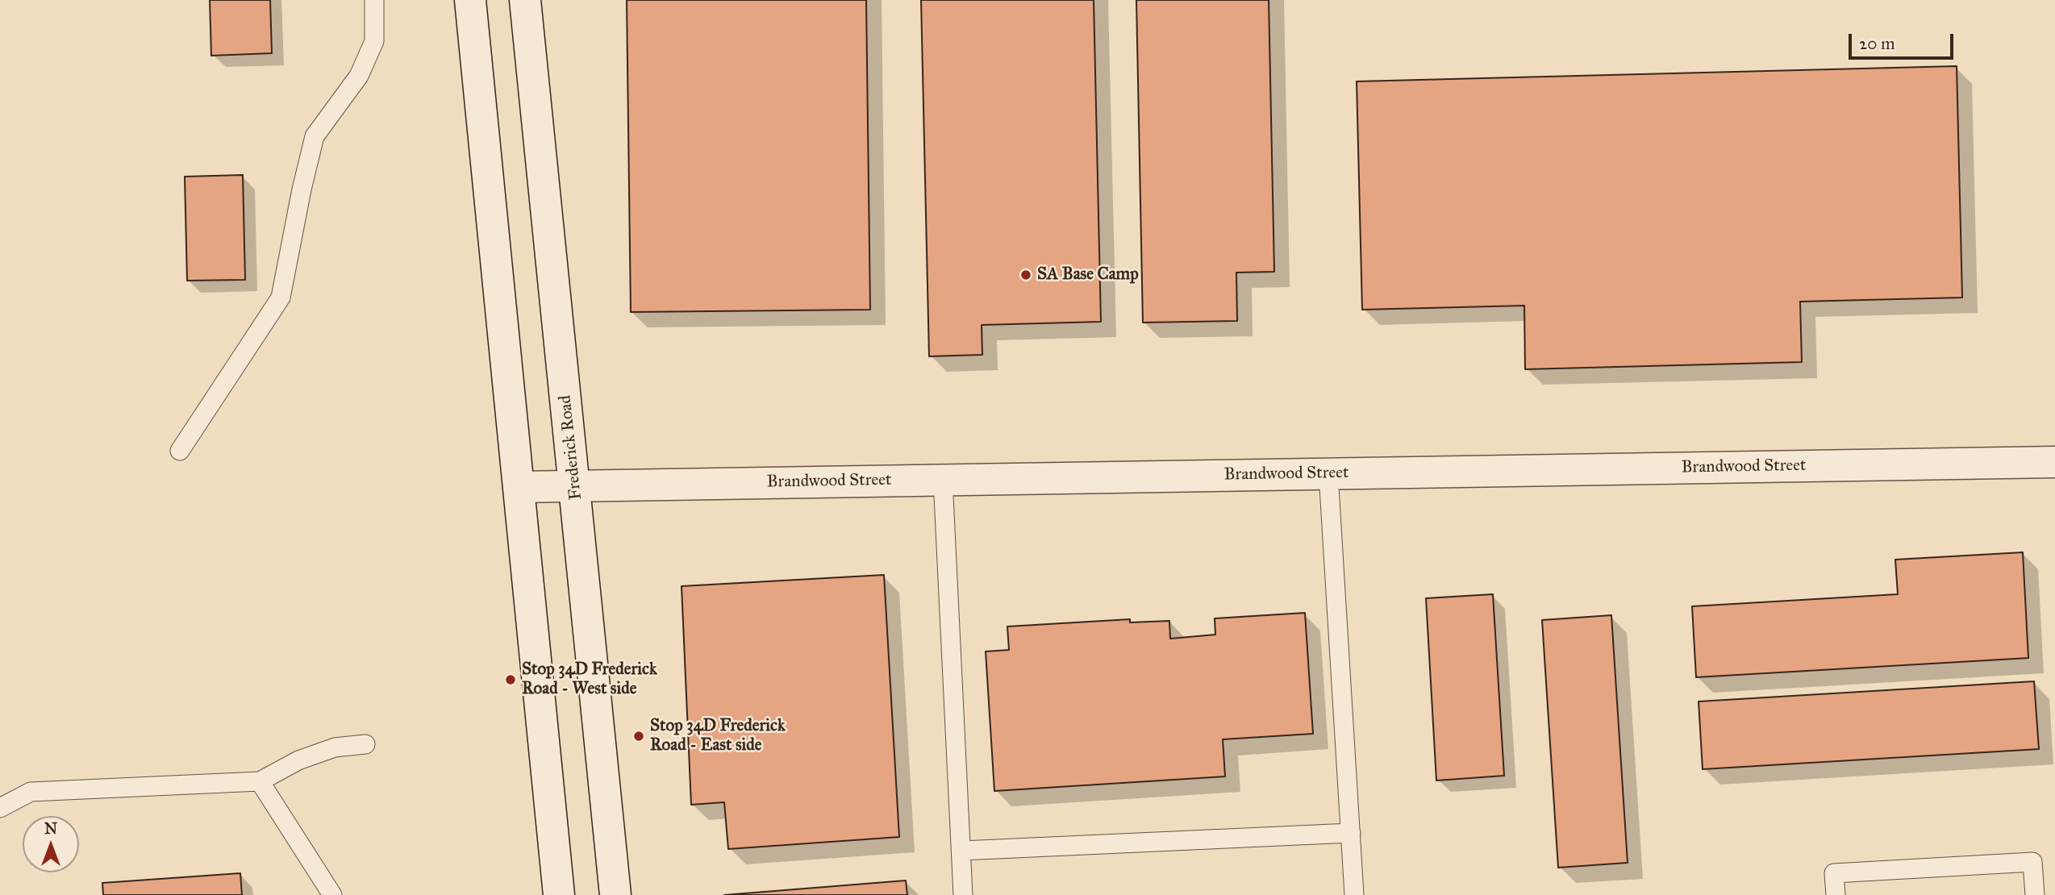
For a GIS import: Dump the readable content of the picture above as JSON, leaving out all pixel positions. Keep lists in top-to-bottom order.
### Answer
{
  "streets": {
    "main road": ["Frederick Road", "Brandwood Street"]
  },
  "crossings": [
    ["Frederick Road", "Brandwood Street"]
  ],
  "places": ["SA Base Camp", "Stop 34D Frederick Road - West side", "Stop 34D Frederick Road - East side"],
  "scale_bar": "20 m",
  "north": "top"
}
